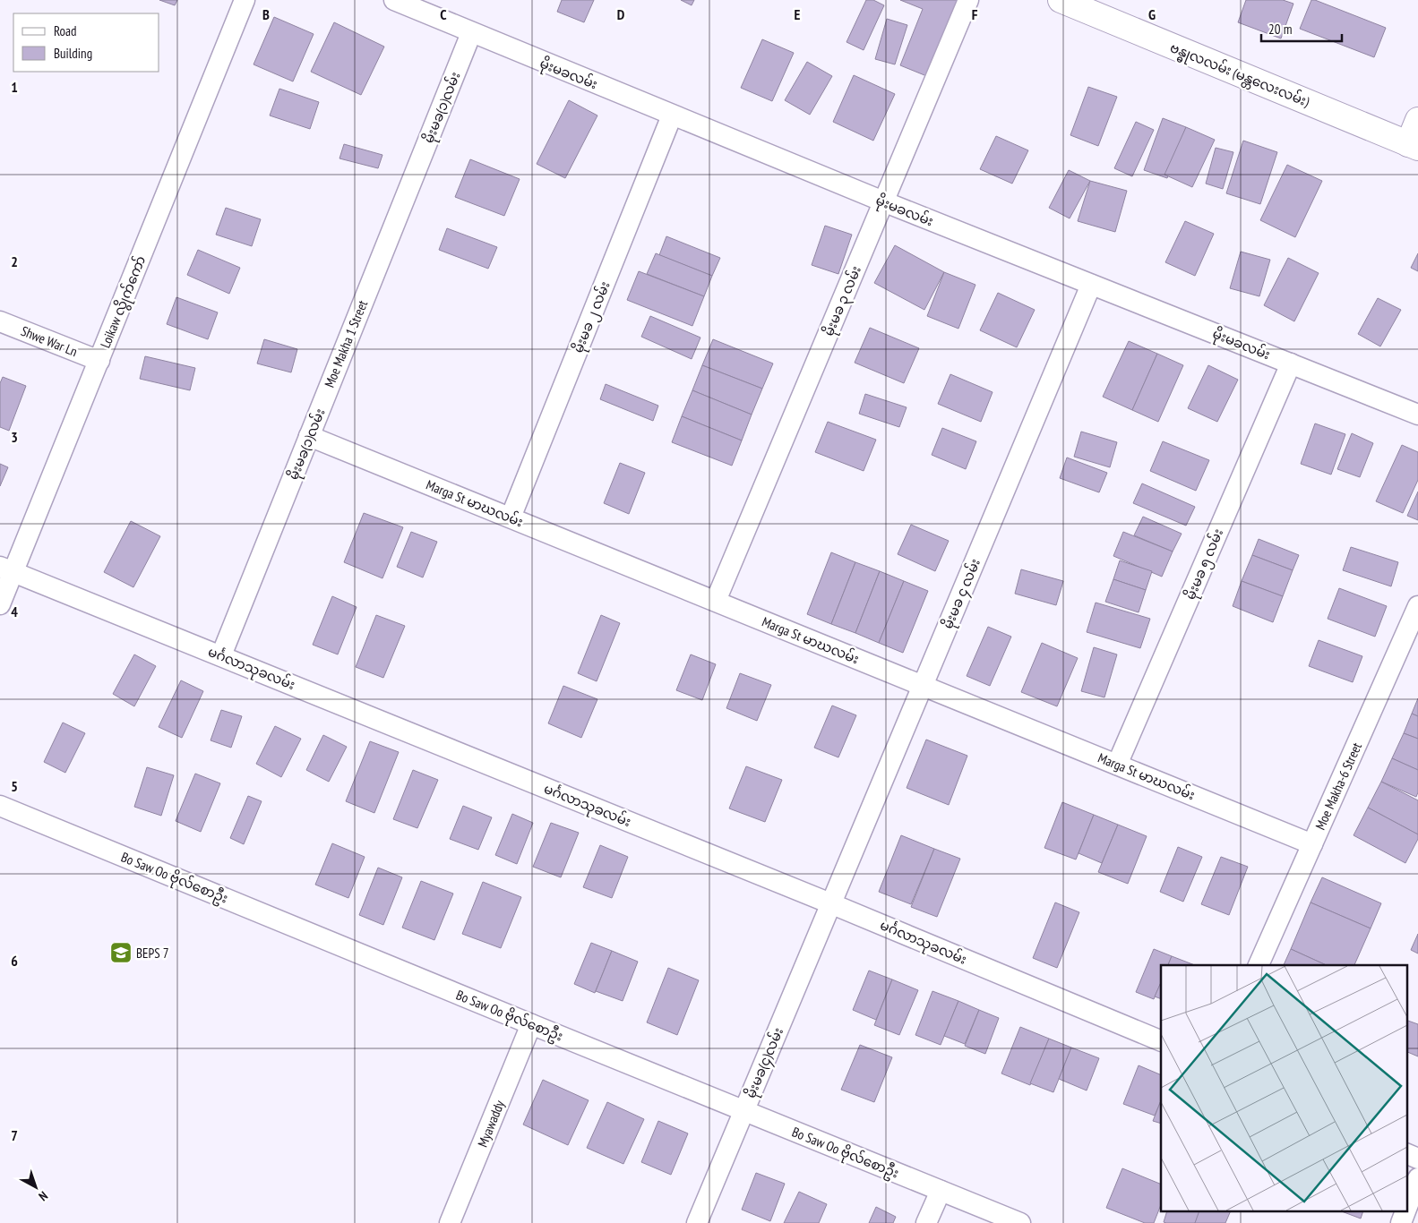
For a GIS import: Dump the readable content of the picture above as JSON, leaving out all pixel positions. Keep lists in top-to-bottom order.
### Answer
{
  "streets": {
    "street": [
      "မိုးမခလမ်း",
      "ဗန္ဓုလလမ်း (မန္တလေးလမ်း)",
      "မိုးမခ(၁)လမ်း",
      "မိုးမခ ၃ လမ်း",
      "Loikaw လွိုက်ကော်",
      "မိုးမခ ၂ လမ်း",
      "Shwe War Ln",
      "Moe Makha 1 Street",
      "Marga St မာဃလမ်း",
      "မိုးမခ ၅ လမ်း",
      "မိုးမခ ၄ လမ်း",
      "မင်္ဂလာသုခလမ်း",
      "Moe Makha-6 Street",
      "Bo Saw Oo ဗိုလ်စောဦး",
      "မိုးမခ(၄)လမ်း",
      "Myawaddy"
    ]
  },
  "crossings": [
    ["မိုးမခလမ်း", "မိုးမခ(၁)လမ်း"],
    ["မိုးမခလမ်း", "မိုးမခ ၃ လမ်း"],
    ["မိုးမခလမ်း", "မိုးမခ ၂ လမ်း"],
    ["မိုးမခလမ်း", "Moe Makha 1 Street"],
    ["မိုးမခလမ်း", "မိုးမခ ၅ လမ်း"],
    ["မိုးမခလမ်း", "မိုးမခ ၄ လမ်း"],
    ["မိုးမခ(၁)လမ်း", "Moe Makha 1 Street"],
    ["မိုးမခ(၁)လမ်း", "မင်္ဂလာသုခလမ်း"],
    ["မိုးမခ ၃ လမ်း", "Marga St မာဃလမ်း"],
    ["Loikaw လွိုက်ကော်", "Shwe War Ln"],
    ["Loikaw လွိုက်ကော်", "မင်္ဂလာသုခလမ်း"],
    ["မိုးမခ ၂ လမ်း", "Marga St မာဃလမ်း"],
    ["Moe Makha 1 Street", "Marga St မာဃလမ်း"],
    ["Moe Makha 1 Street", "မင်္ဂလာသုခလမ်း"],
    ["Marga St မာဃလမ်း", "မိုးမခ ၅ လမ်း"],
    ["Marga St မာဃလမ်း", "မိုးမခ ၄ လမ်း"],
    ["Marga St မာဃလမ်း", "Moe Makha-6 Street"],
    ["မိုးမခ ၄ လမ်း", "မင်္ဂလာသုခလမ်း"],
    ["မိုးမခ ၄ လမ်း", "မိုးမခ(၄)လမ်း"],
    ["မင်္ဂလာသုခလမ်း", "မိုးမခ(၄)လမ်း"],
    ["Bo Saw Oo ဗိုလ်စောဦး", "မိုးမခ(၄)လမ်း"],
    ["Bo Saw Oo ဗိုလ်စောဦး", "Myawaddy"]
  ],
  "places": {
    "school or university": ["BEPS 7"]
  },
  "legend": ["Road", "Building"],
  "scale_bar": "20 m",
  "north": "bottom right",
  "grid": {
    "columns": [
      "B",
      "C",
      "D",
      "E",
      "F",
      "G"
    ],
    "rows": [
      "1",
      "2",
      "3",
      "4",
      "5",
      "6",
      "7"
    ]
  }
}
